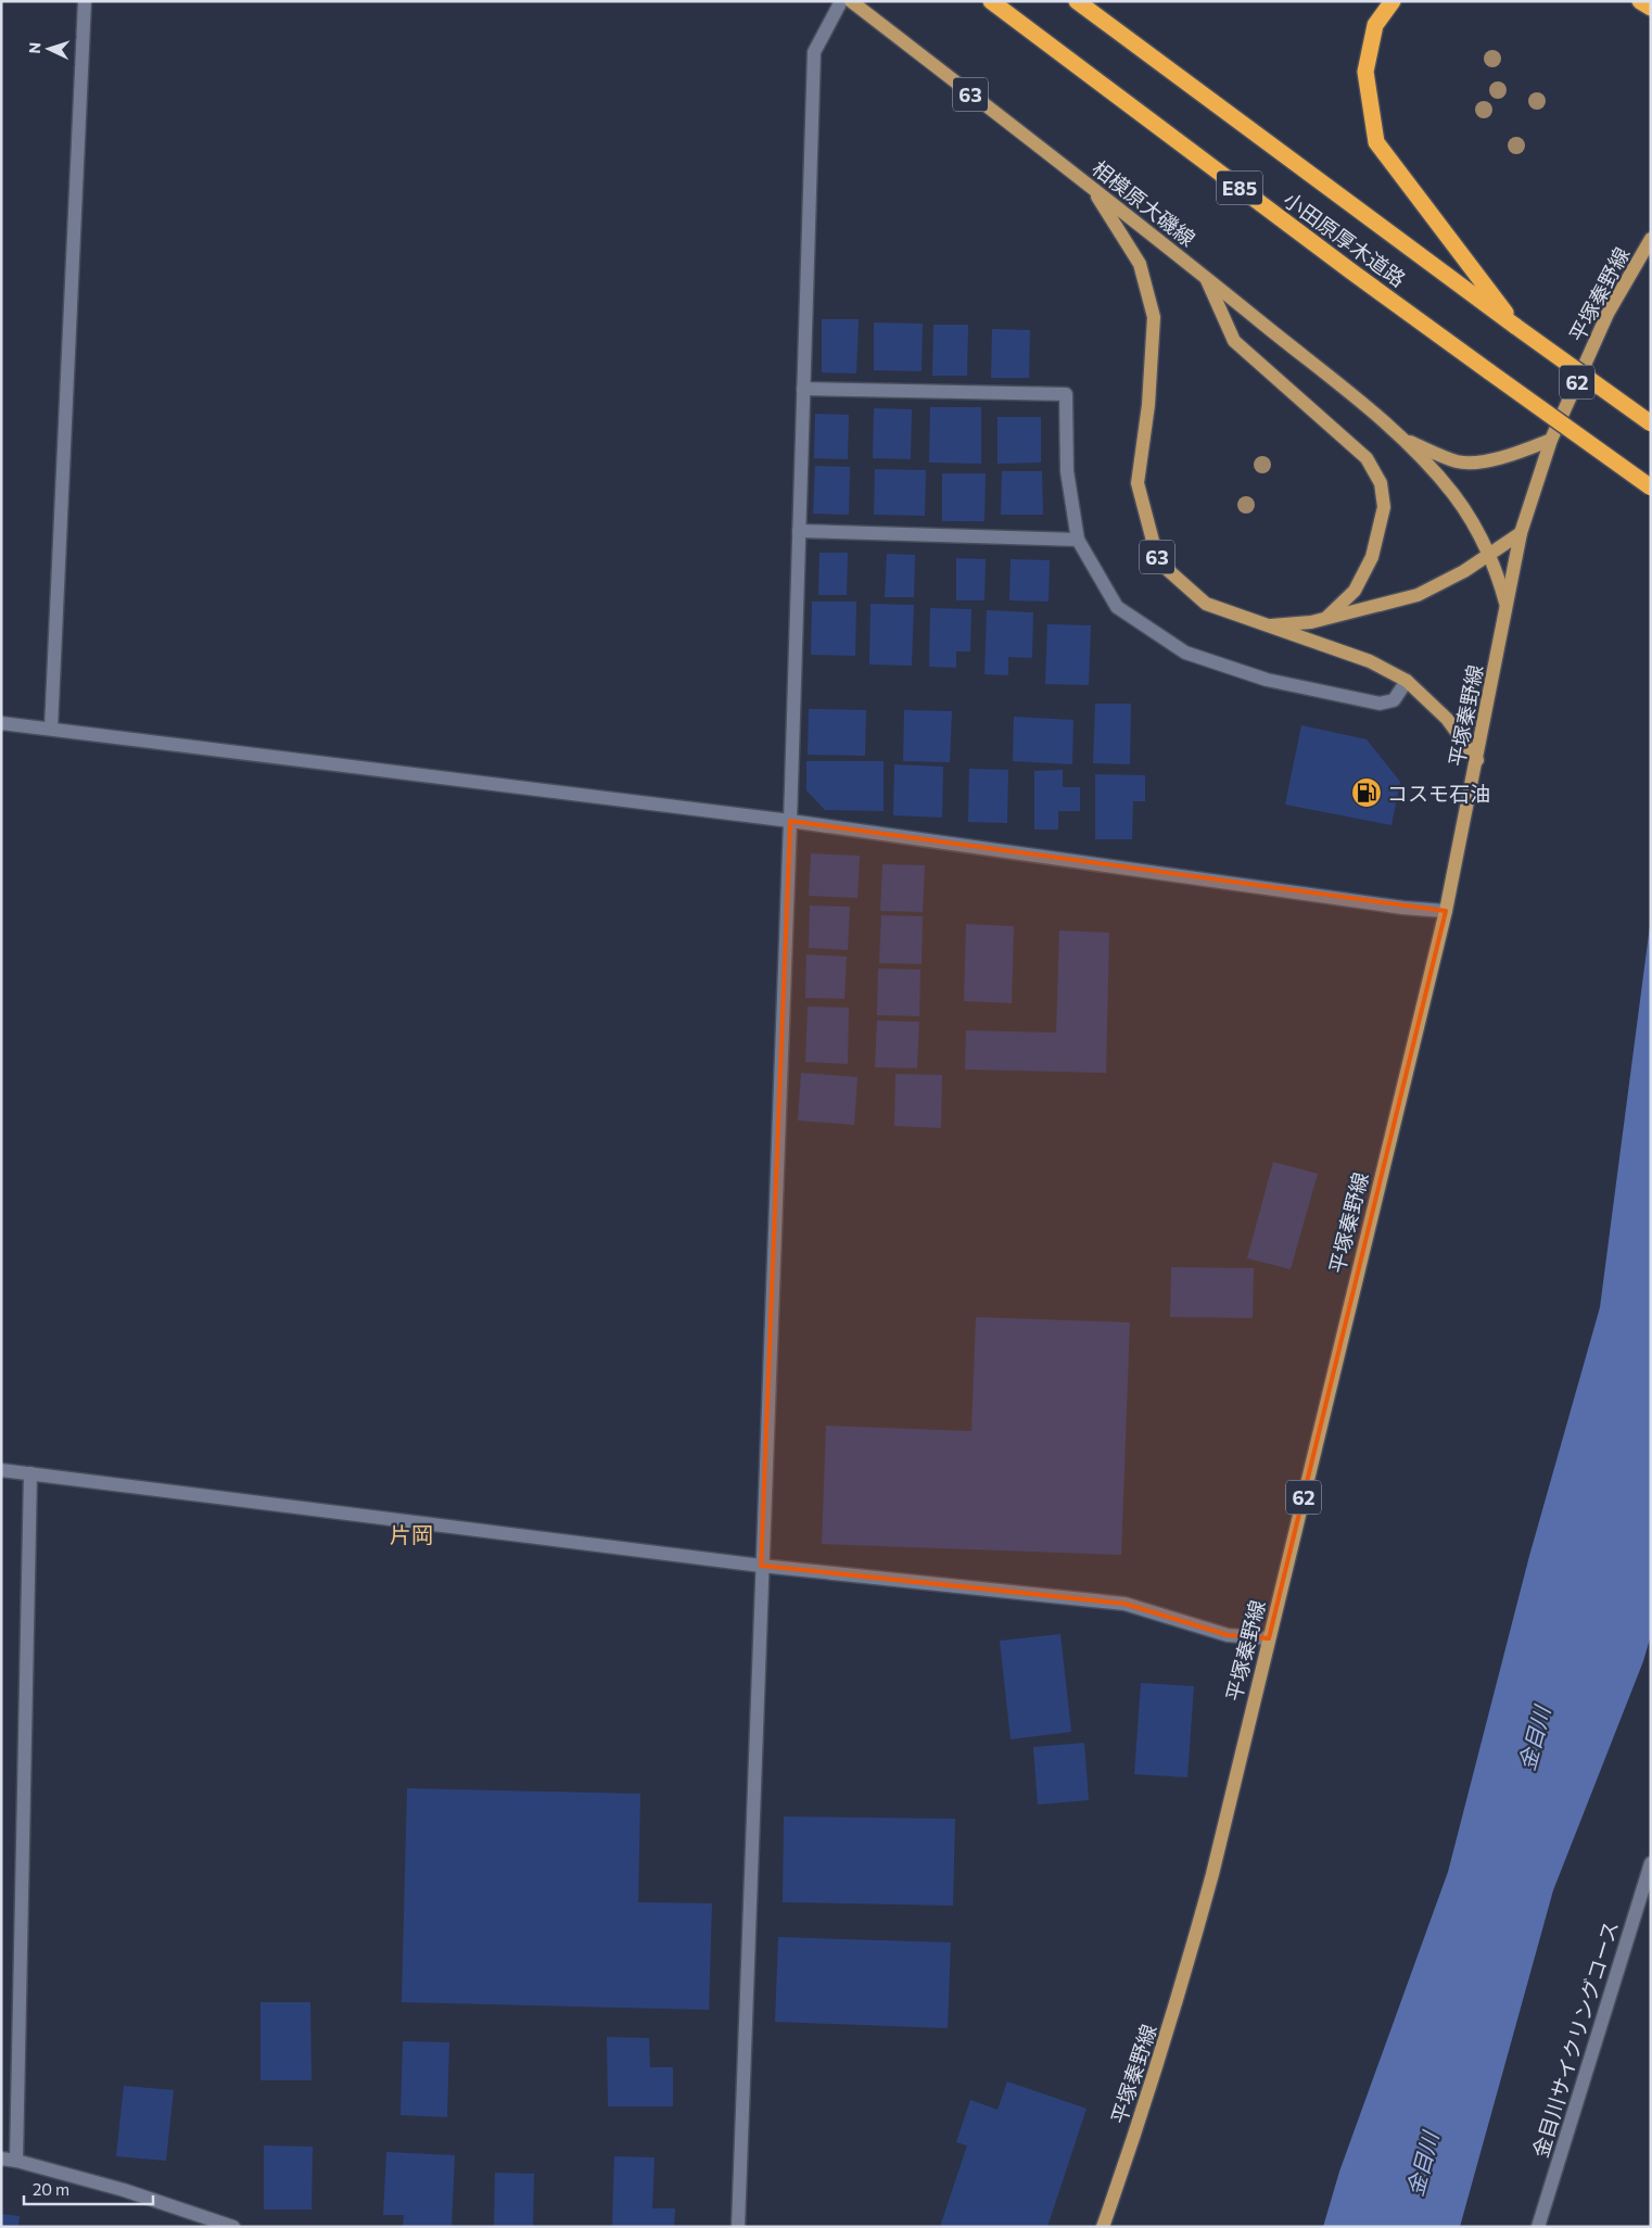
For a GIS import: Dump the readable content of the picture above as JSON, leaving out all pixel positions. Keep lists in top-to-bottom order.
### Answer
{
  "streets": {
    "highway": ["E85", "小田原厚木道路"],
    "main road": [
      "63",
      "相模原大磯線",
      "平塚秦野線",
      "62"
    ],
    "street": ["金目川サイクリングコース"]
  },
  "crossings": [
    ["63", "相模原大磯線"],
    ["63", "平塚秦野線"]
  ],
  "districts": ["片岡"],
  "water": ["金目川"],
  "places": {
    "fuel station": ["コスモ石油"]
  },
  "scale_bar": "20 m",
  "north": "left"
}
